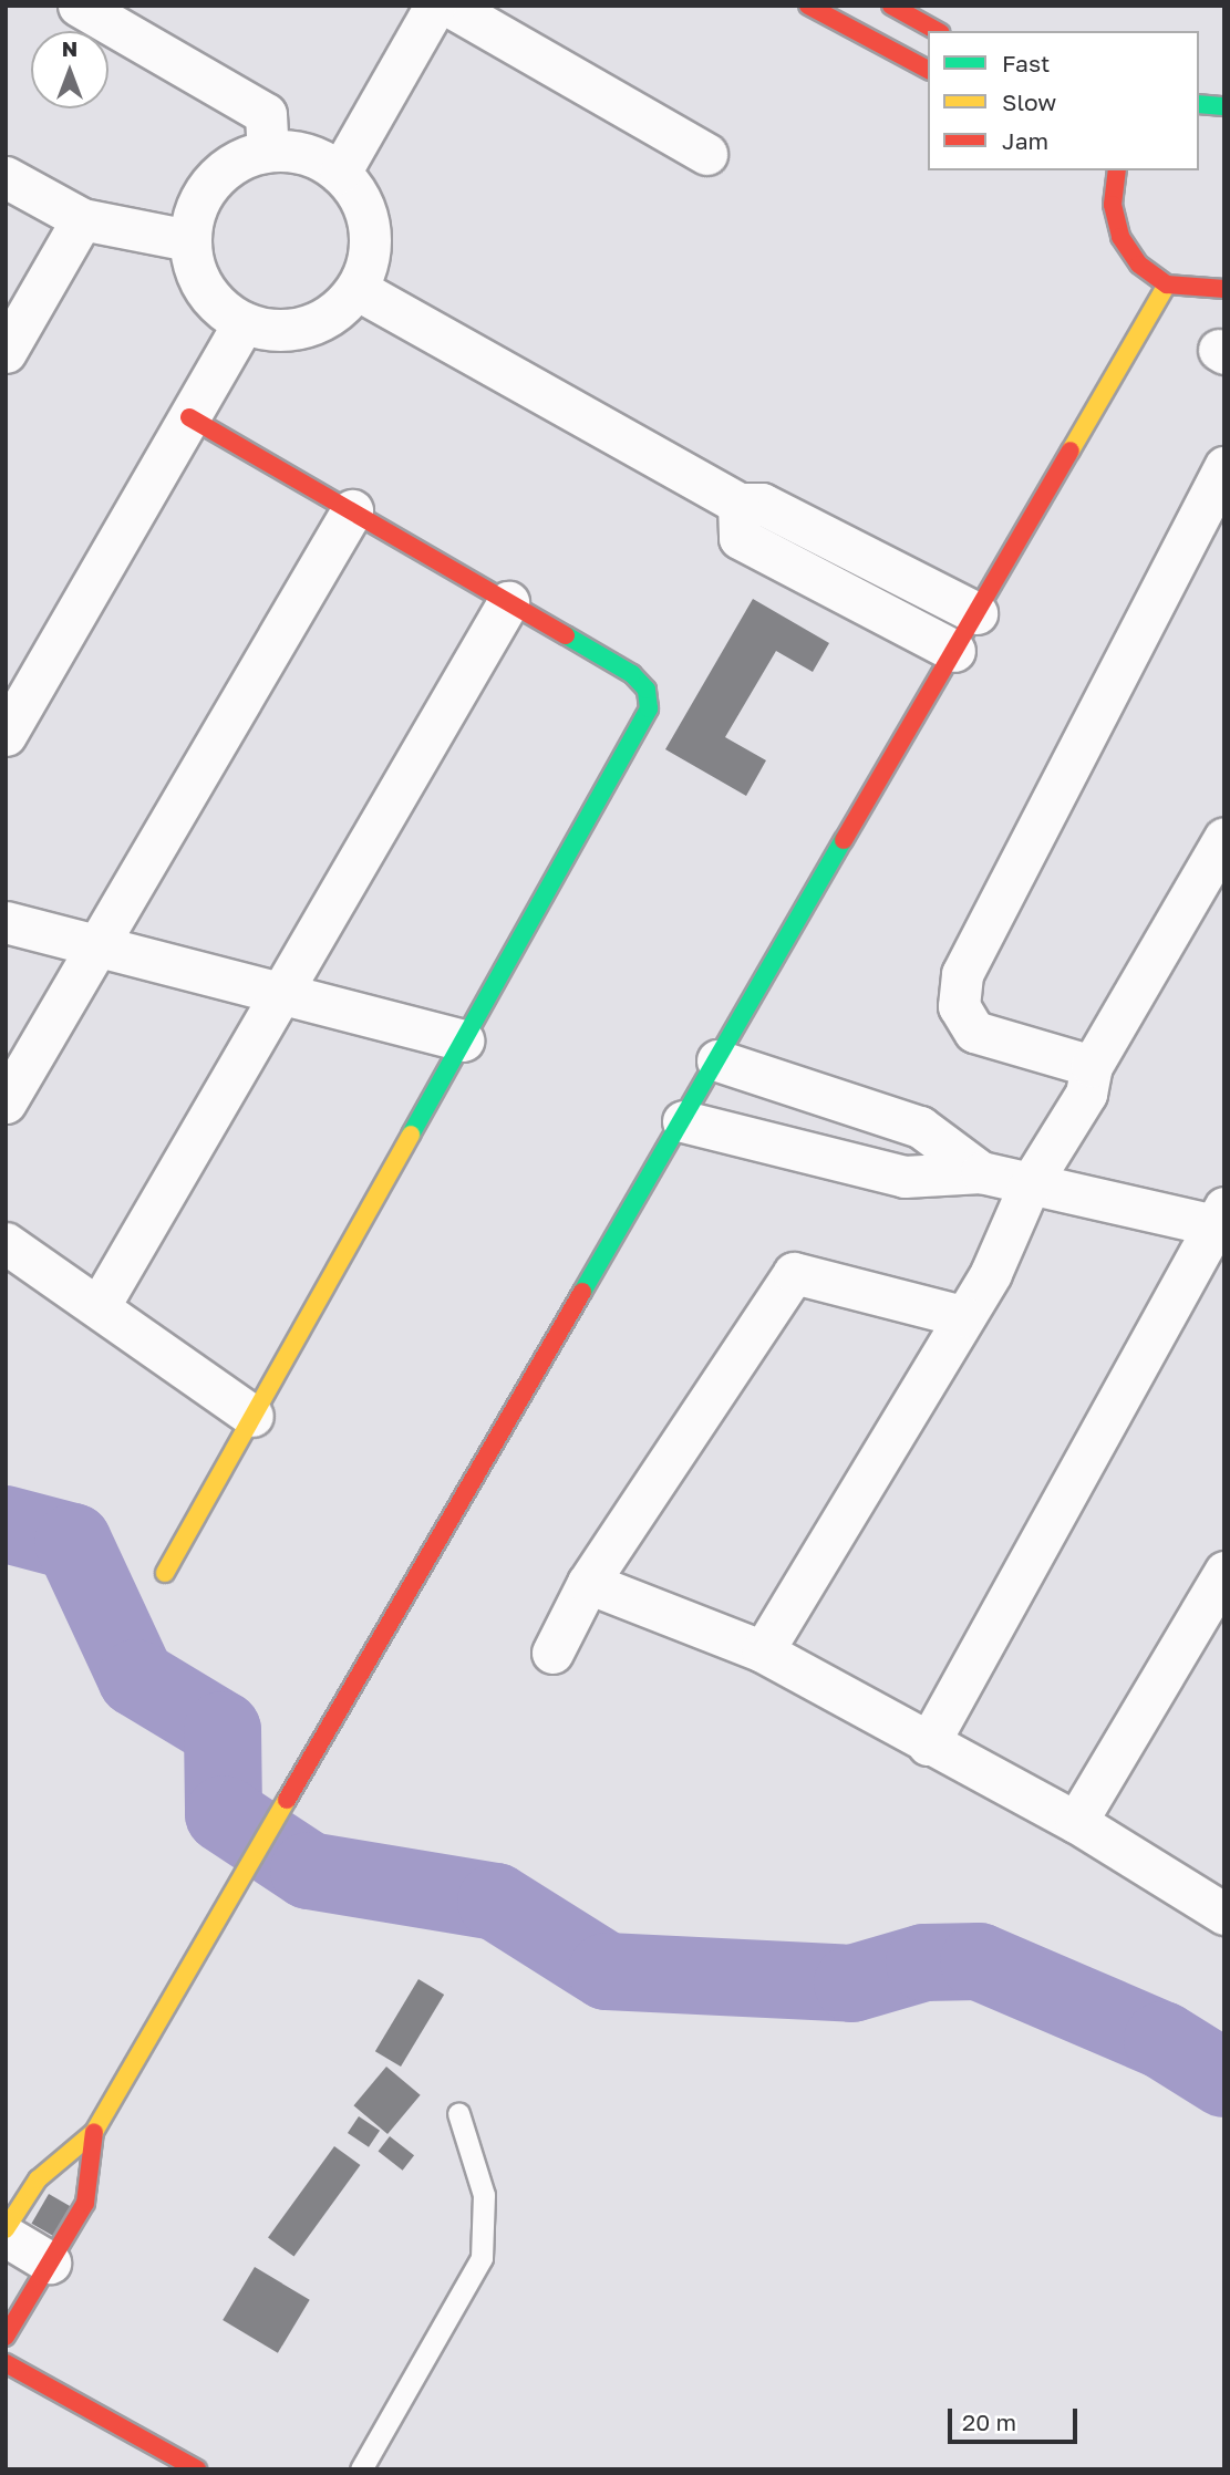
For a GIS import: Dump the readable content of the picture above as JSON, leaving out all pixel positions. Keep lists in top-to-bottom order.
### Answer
{
  "legend": ["Fast", "Slow", "Jam"],
  "scale_bar": "20 m",
  "north": "top"
}
